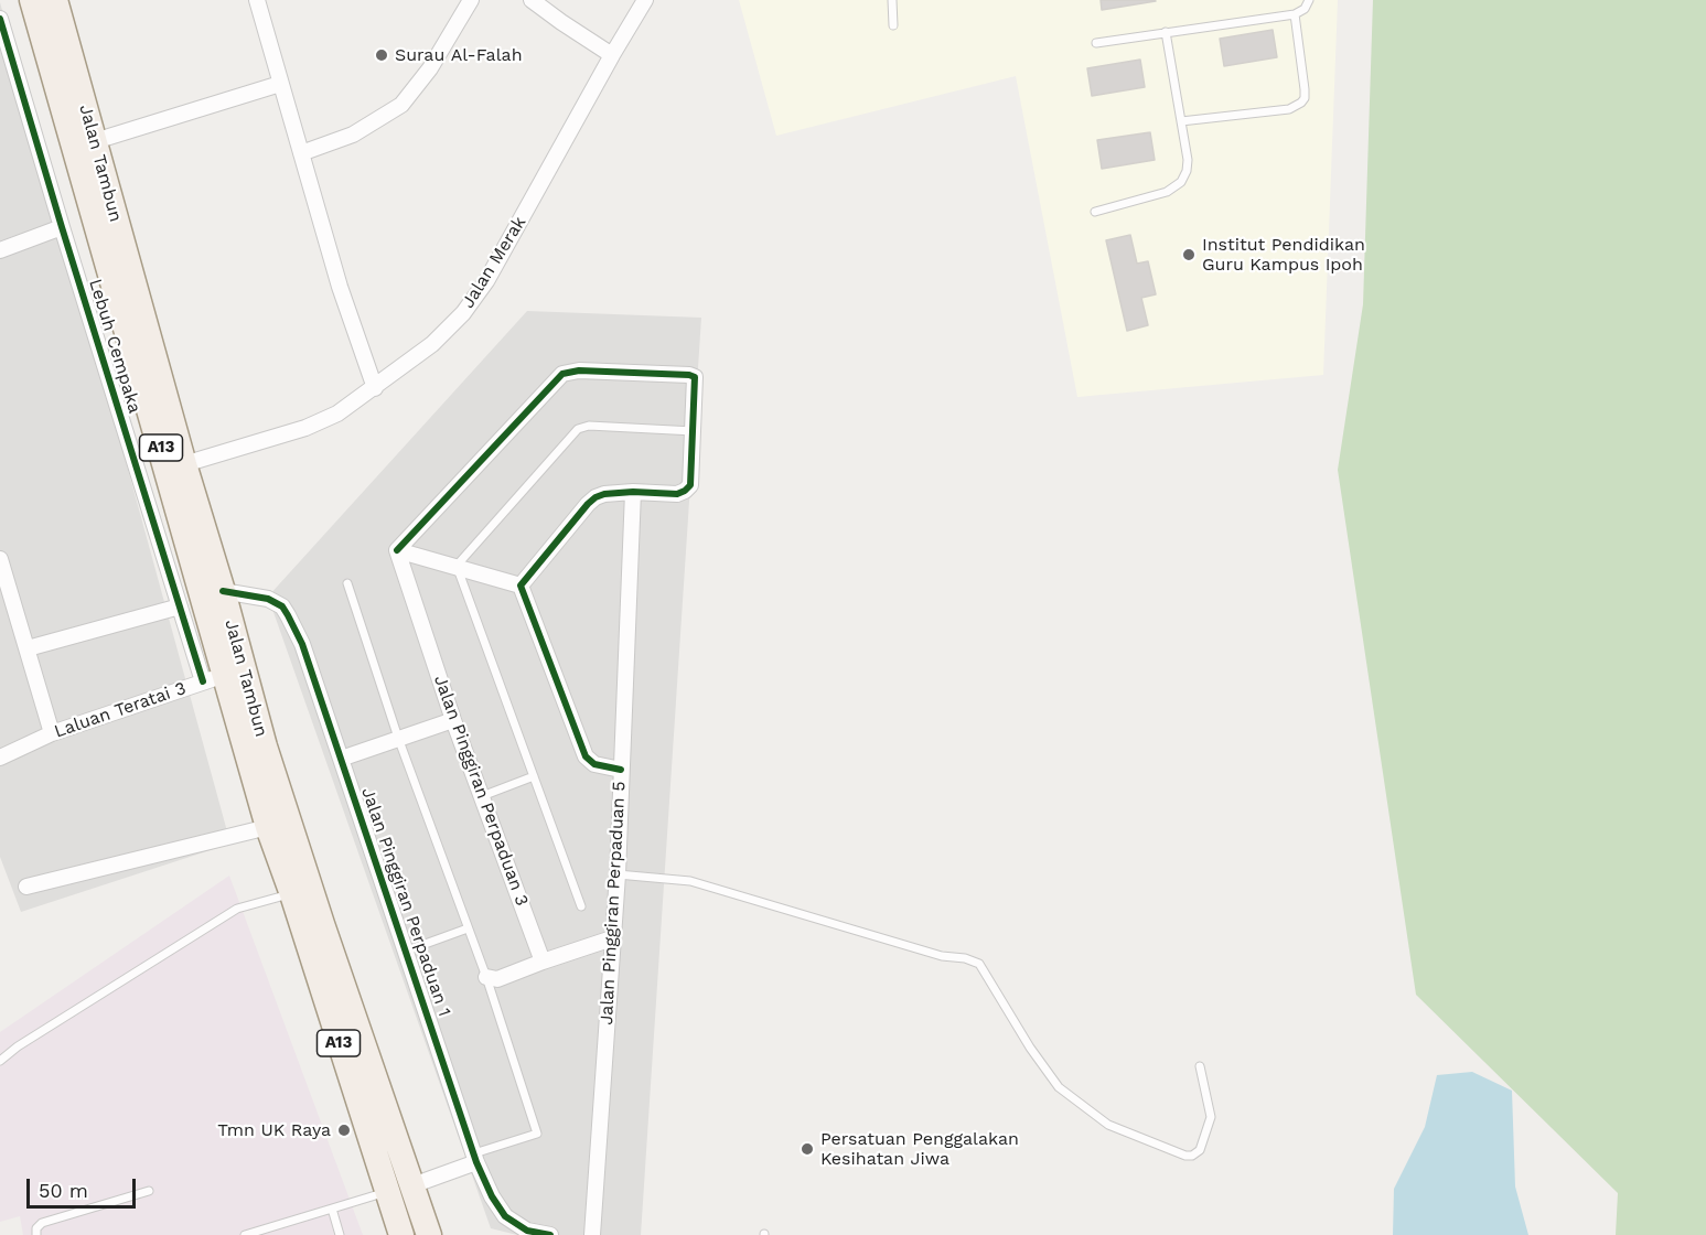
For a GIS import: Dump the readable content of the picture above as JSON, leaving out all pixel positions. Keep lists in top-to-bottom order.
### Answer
{
  "streets": {
    "main road": ["Jalan Tambun", "A13"],
    "street": [
      "Jalan Merak",
      "Lebuh Cempaka",
      "Laluan Teratai 3",
      "Jalan Pinggiran Perpaduan 3",
      "Jalan Pinggiran Perpaduan 1",
      "Jalan Pinggiran Perpaduan 5"
    ]
  },
  "crossings": [
    ["Jalan Tambun", "Jalan Merak"],
    ["Jalan Tambun", "Lebuh Cempaka"],
    ["Jalan Tambun", "Laluan Teratai 3"],
    ["Jalan Tambun", "Jalan Pinggiran Perpaduan 1"],
    ["Lebuh Cempaka", "Laluan Teratai 3"]
  ],
  "places": [
    "Surau Al-Falah",
    "Institut Pendidikan Guru Kampus Ipoh",
    "Tmn UK Raya",
    "Persatuan Penggalakan Kesihatan Jiwa"
  ],
  "scale_bar": "50 m"
}
